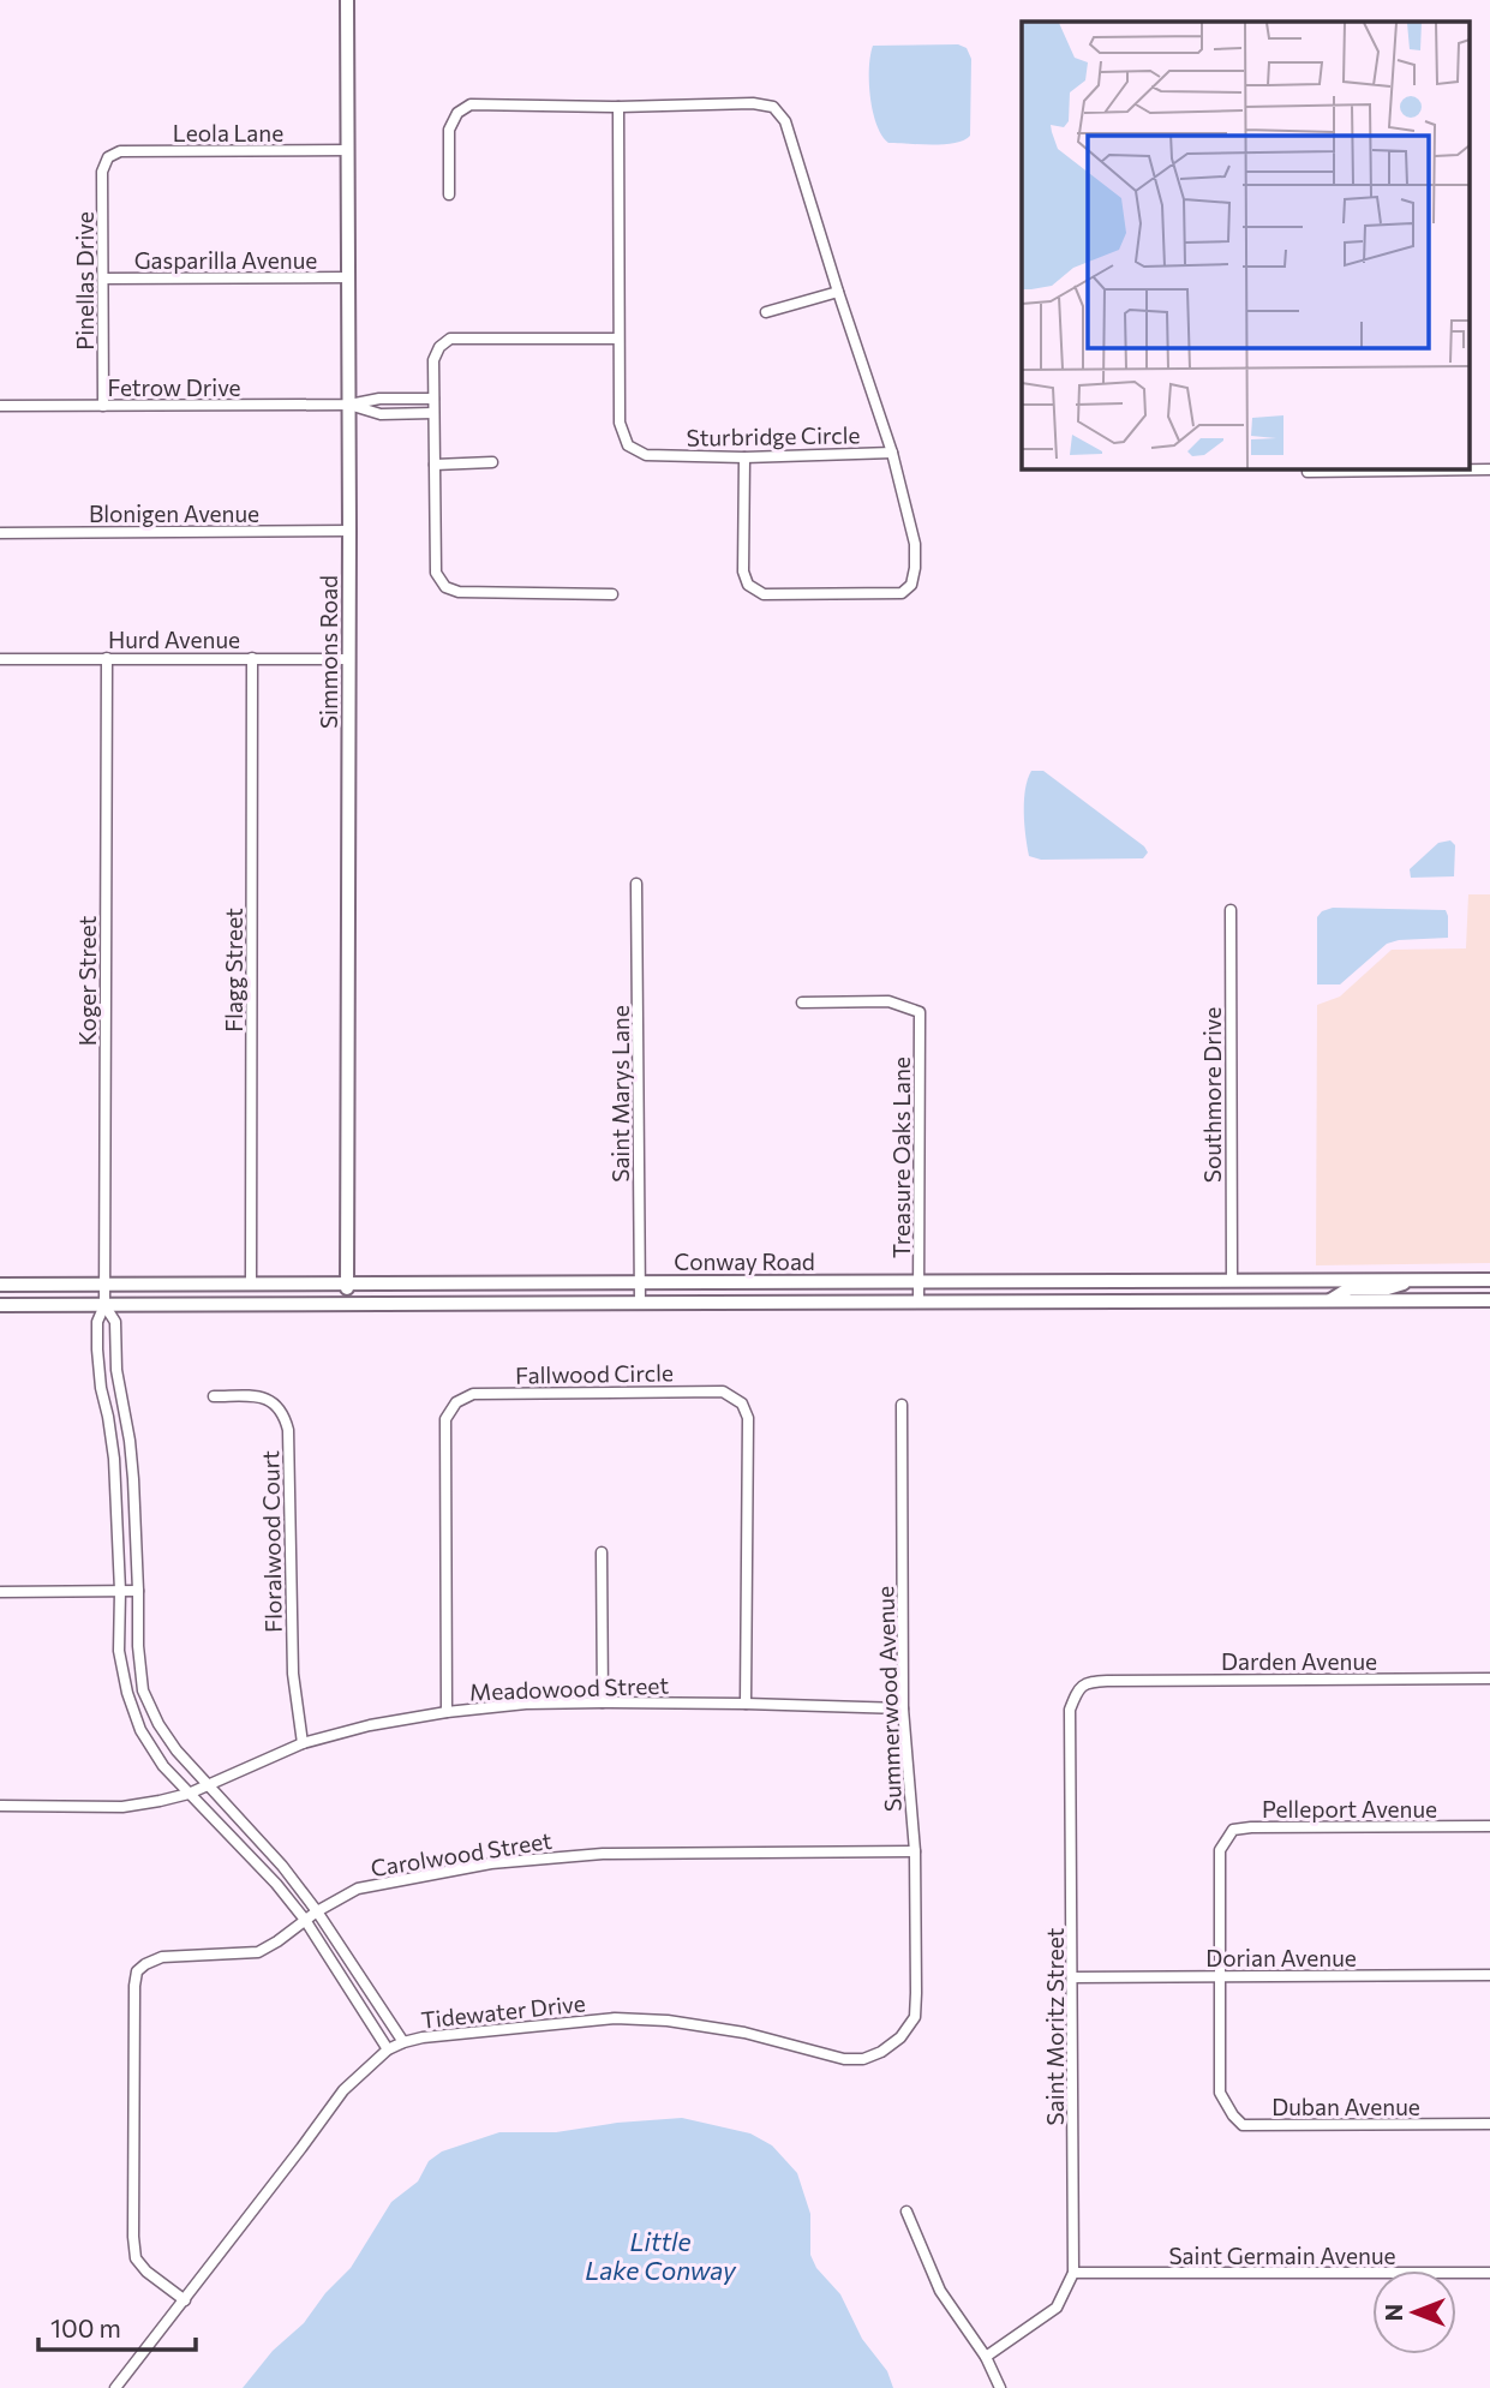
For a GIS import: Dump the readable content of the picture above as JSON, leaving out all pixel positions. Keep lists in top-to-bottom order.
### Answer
{
  "streets": {
    "main road": ["Simmons Road", "Conway Road"],
    "street": [
      "Leola Lane",
      "Gasparilla Avenue",
      "Pinellas Drive",
      "Fetrow Drive",
      "Sturbridge Circle",
      "Blonigen Avenue",
      "Hurd Avenue",
      "Flagg Street",
      "Koger Street",
      "Saint Marys Lane",
      "Southmore Drive",
      "Treasure Oaks Lane",
      "Fallwood Circle",
      "Floralwood Court",
      "Darden Avenue",
      "Meadowood Street",
      "Summerwood Avenue",
      "Pelleport Avenue",
      "Carolwood Street",
      "Dorian Avenue",
      "Tidewater Drive",
      "Saint Moritz Street",
      "Duban Avenue",
      "Saint Germain Avenue"
    ]
  },
  "crossings": [
    ["Leola Lane", "Pinellas Drive"],
    ["Leola Lane", "Simmons Road"],
    ["Gasparilla Avenue", "Pinellas Drive"],
    ["Gasparilla Avenue", "Simmons Road"],
    ["Pinellas Drive", "Fetrow Drive"],
    ["Fetrow Drive", "Simmons Road"],
    ["Blonigen Avenue", "Simmons Road"],
    ["Hurd Avenue", "Simmons Road"],
    ["Hurd Avenue", "Flagg Street"],
    ["Hurd Avenue", "Koger Street"],
    ["Simmons Road", "Conway Road"],
    ["Flagg Street", "Conway Road"],
    ["Koger Street", "Conway Road"],
    ["Saint Marys Lane", "Conway Road"],
    ["Southmore Drive", "Conway Road"],
    ["Treasure Oaks Lane", "Conway Road"],
    ["Fallwood Circle", "Meadowood Street"],
    ["Floralwood Court", "Meadowood Street"],
    ["Darden Avenue", "Saint Moritz Street"],
    ["Meadowood Street", "Summerwood Avenue"],
    ["Summerwood Avenue", "Carolwood Street"],
    ["Summerwood Avenue", "Tidewater Drive"],
    ["Pelleport Avenue", "Dorian Avenue"],
    ["Pelleport Avenue", "Duban Avenue"],
    ["Carolwood Street", "Tidewater Drive"],
    ["Dorian Avenue", "Saint Moritz Street"],
    ["Dorian Avenue", "Duban Avenue"],
    ["Saint Moritz Street", "Saint Germain Avenue"]
  ],
  "water": ["Little Lake Conway"],
  "scale_bar": "100 m",
  "north": "left"
}
